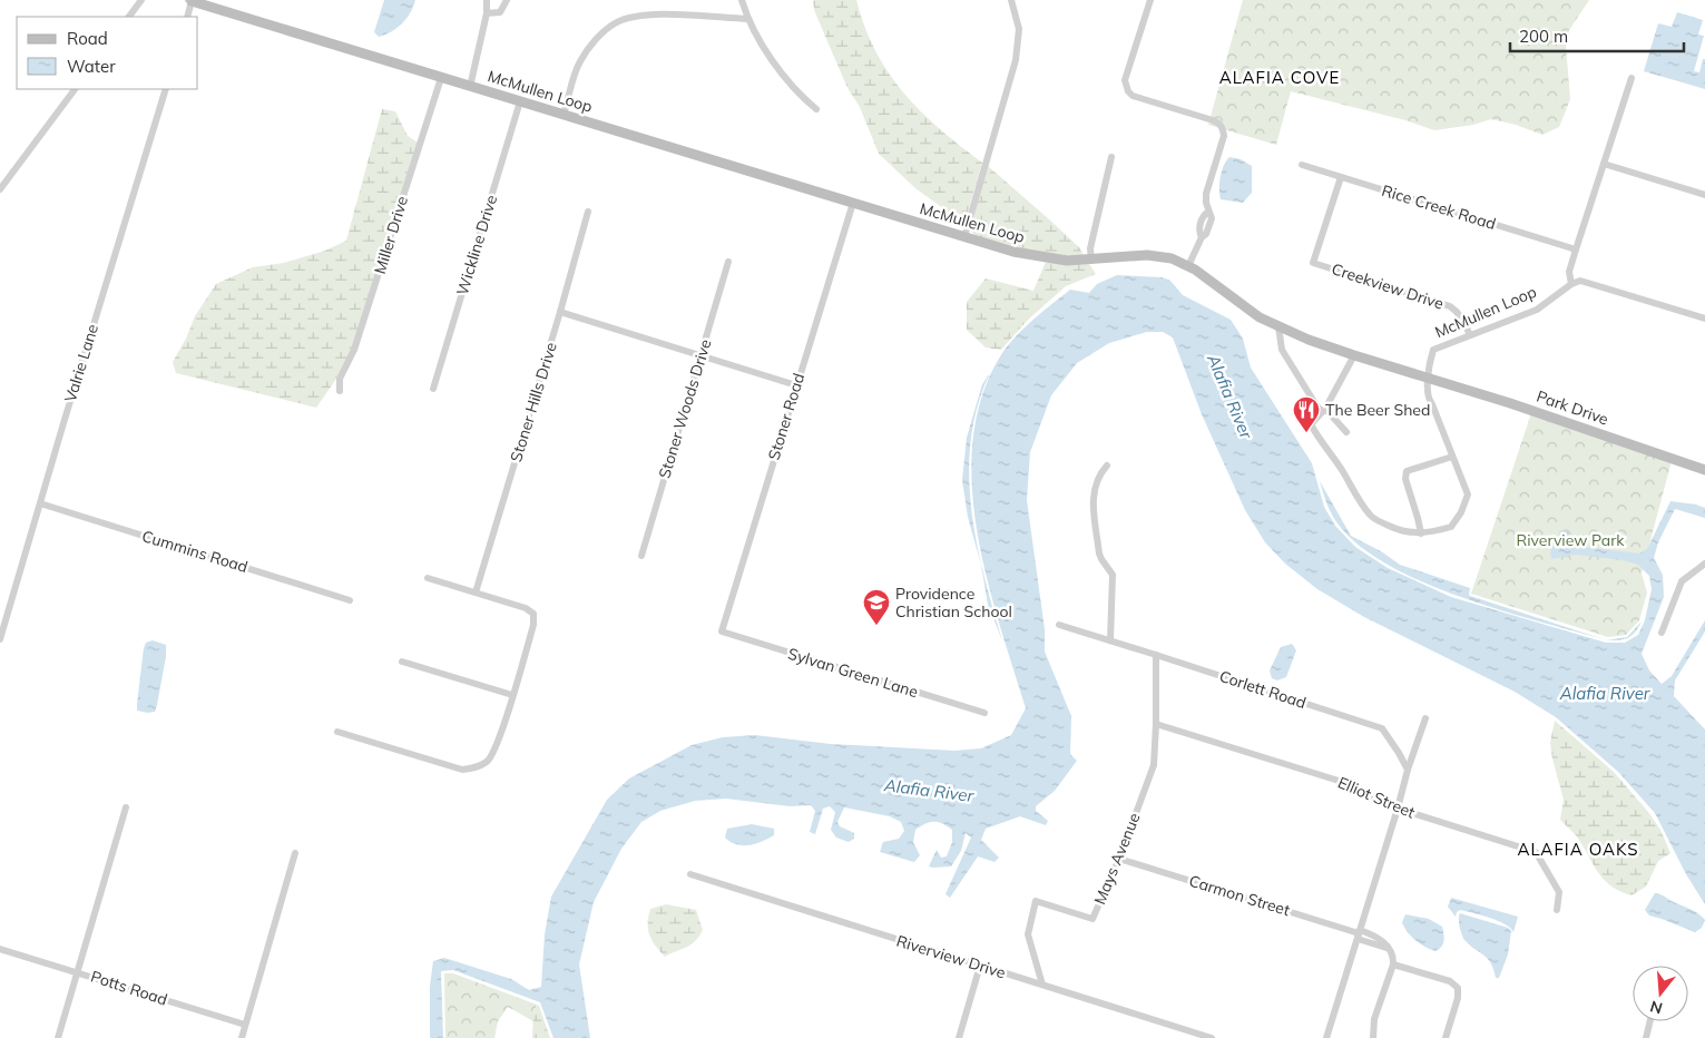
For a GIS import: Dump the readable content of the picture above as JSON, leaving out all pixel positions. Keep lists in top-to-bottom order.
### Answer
{
  "streets": {
    "street": [
      "McMullen Loop",
      "Rice Creek Road",
      "Miller Drive",
      "Wickline Drive",
      "Creekview Drive",
      "Valrie Lane",
      "Stoner Hills Drive",
      "Park Drive",
      "Stoner Woods Drive",
      "Stoner Road",
      "Cummins Road",
      "Sylvan Green Lane",
      "Corlett Road",
      "Elliot Street",
      "Mays Avenue",
      "Carmon Street",
      "Riverview Drive",
      "Potts Road"
    ]
  },
  "crossings": [
    ["McMullen Loop", "Miller Drive"],
    ["McMullen Loop", "Wickline Drive"],
    ["McMullen Loop", "Creekview Drive"],
    ["McMullen Loop", "Park Drive"],
    ["McMullen Loop", "Stoner Road"],
    ["Rice Creek Road", "Creekview Drive"],
    ["Valrie Lane", "Cummins Road"],
    ["Stoner Road", "Sylvan Green Lane"],
    ["Corlett Road", "Mays Avenue"],
    ["Elliot Street", "Mays Avenue"],
    ["Mays Avenue", "Carmon Street"],
    ["Mays Avenue", "Riverview Drive"]
  ],
  "districts": ["ALAFIA COVE", "ALAFIA OAKS"],
  "water": ["Alafia River"],
  "parks": ["Riverview Park"],
  "places": {
    "restaurant": ["The Beer Shed"],
    "school or university": ["Providence Christian School"]
  },
  "legend": ["Road", "Water"],
  "scale_bar": "200 m",
  "north": "bottom"
}
